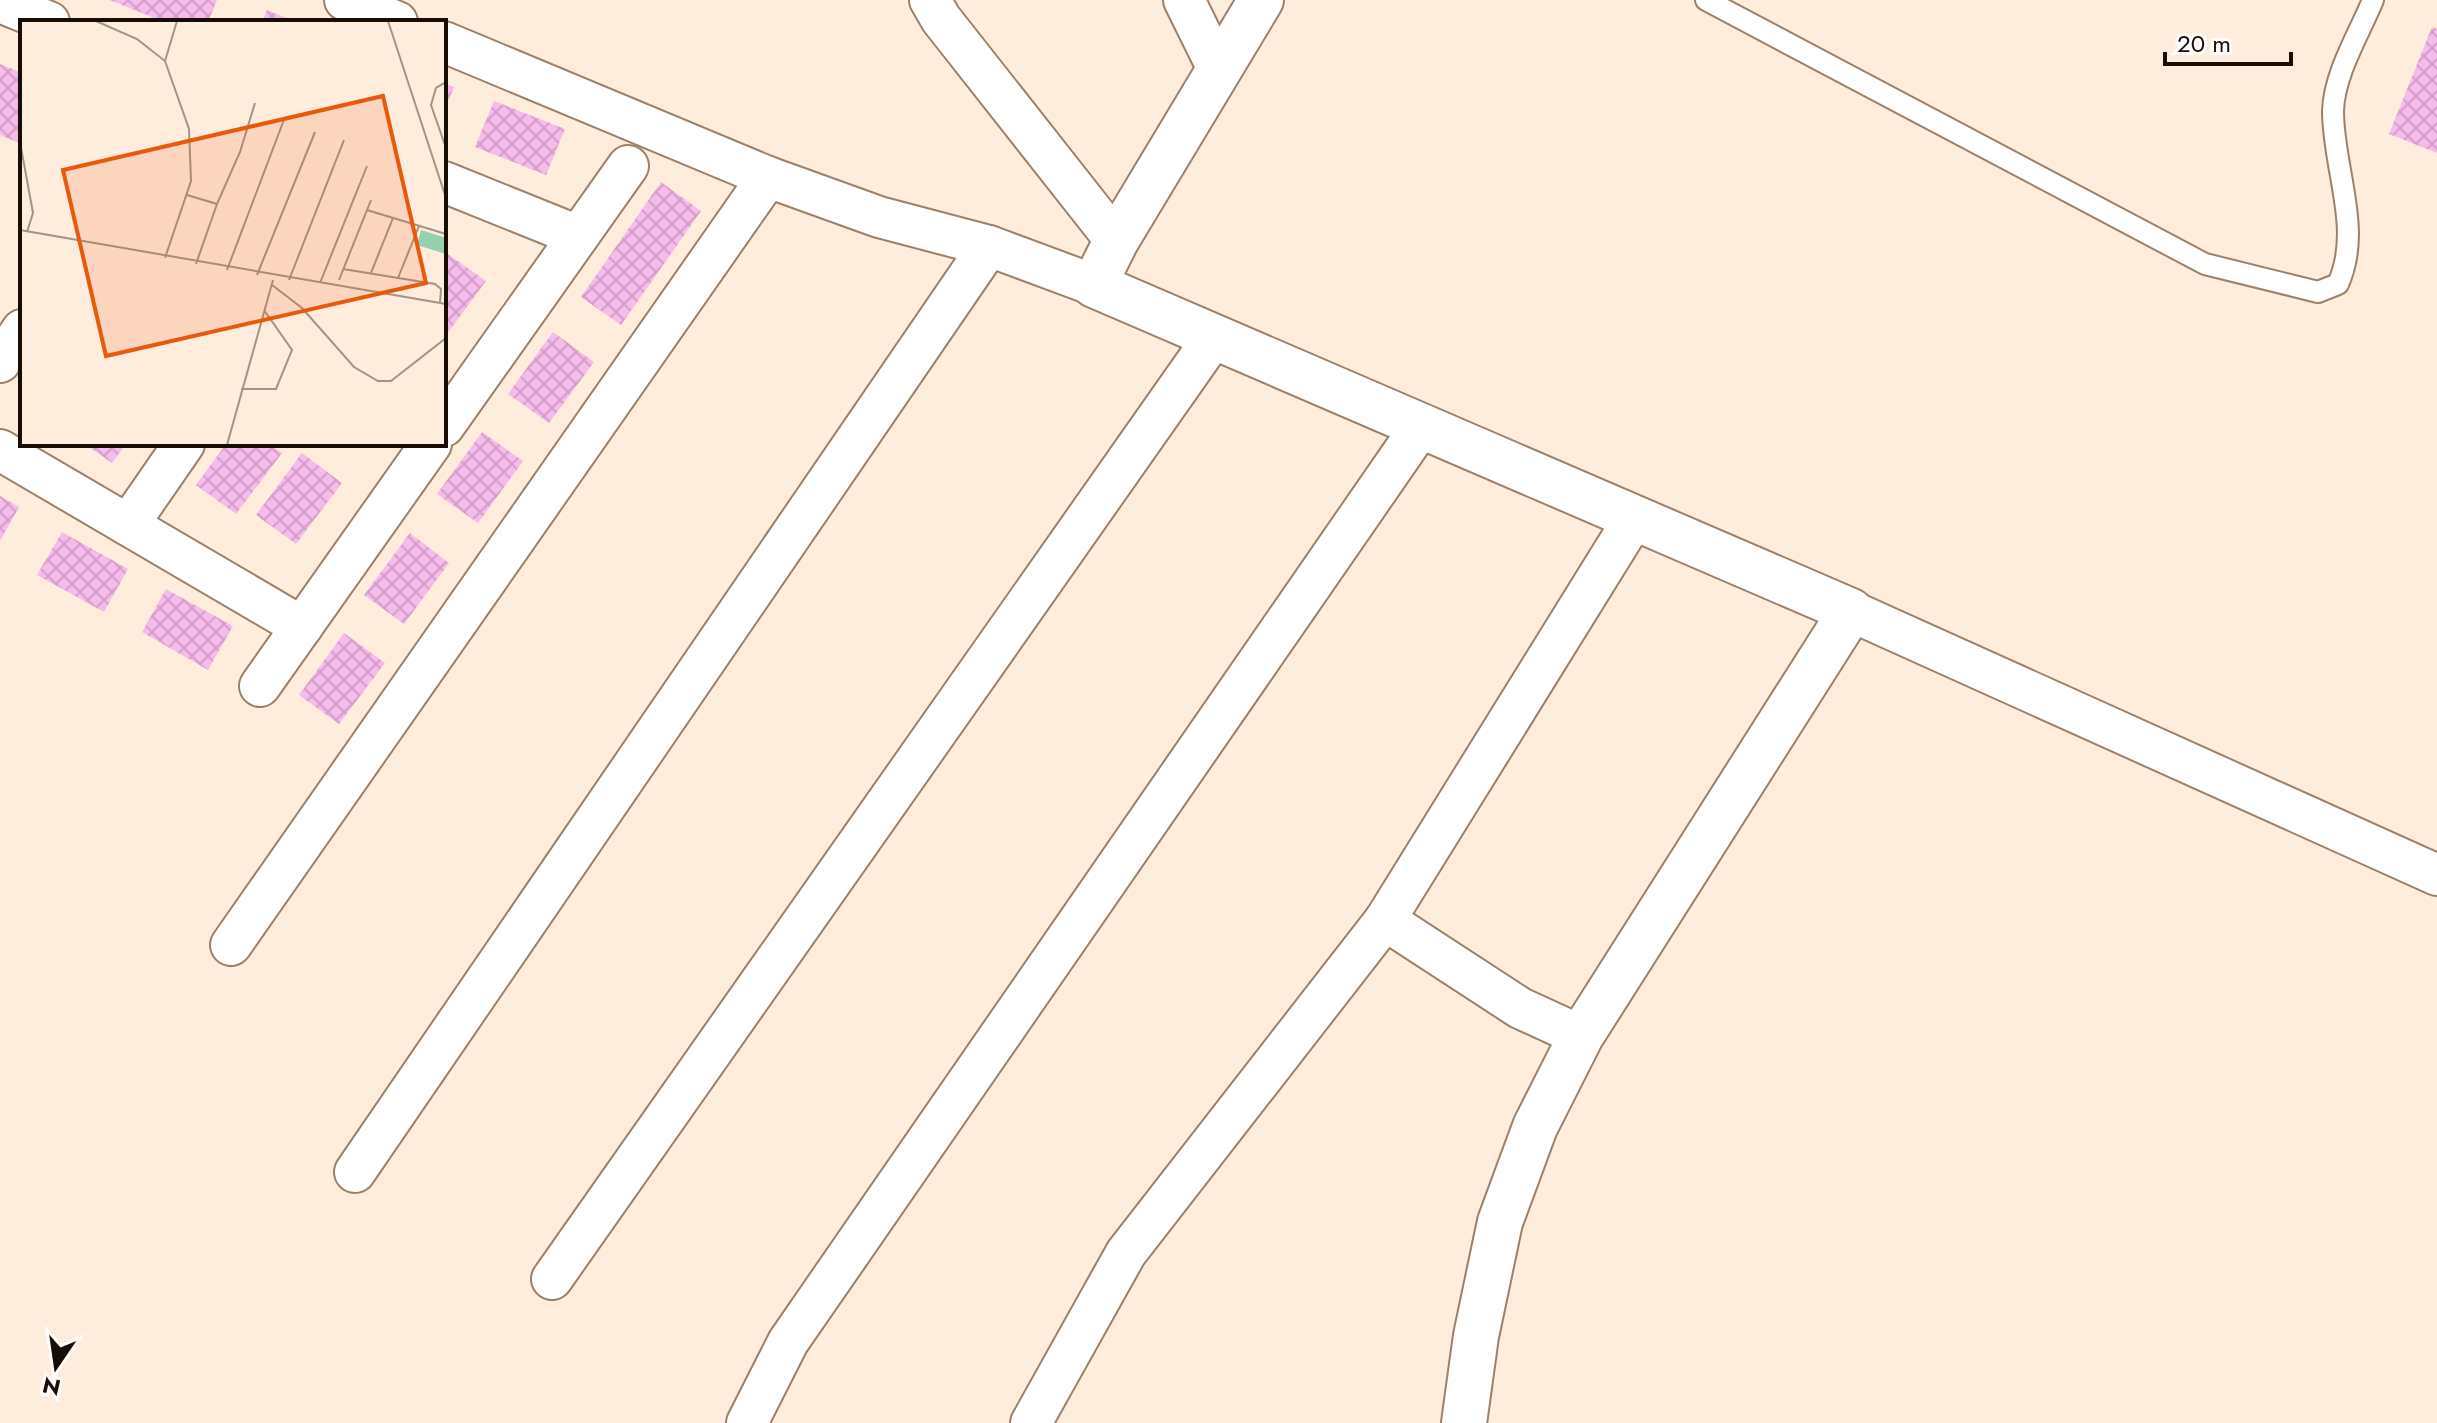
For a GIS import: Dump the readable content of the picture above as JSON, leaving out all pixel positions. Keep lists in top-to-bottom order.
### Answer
{
  "scale_bar": "20 m",
  "north": "bottom"
}
